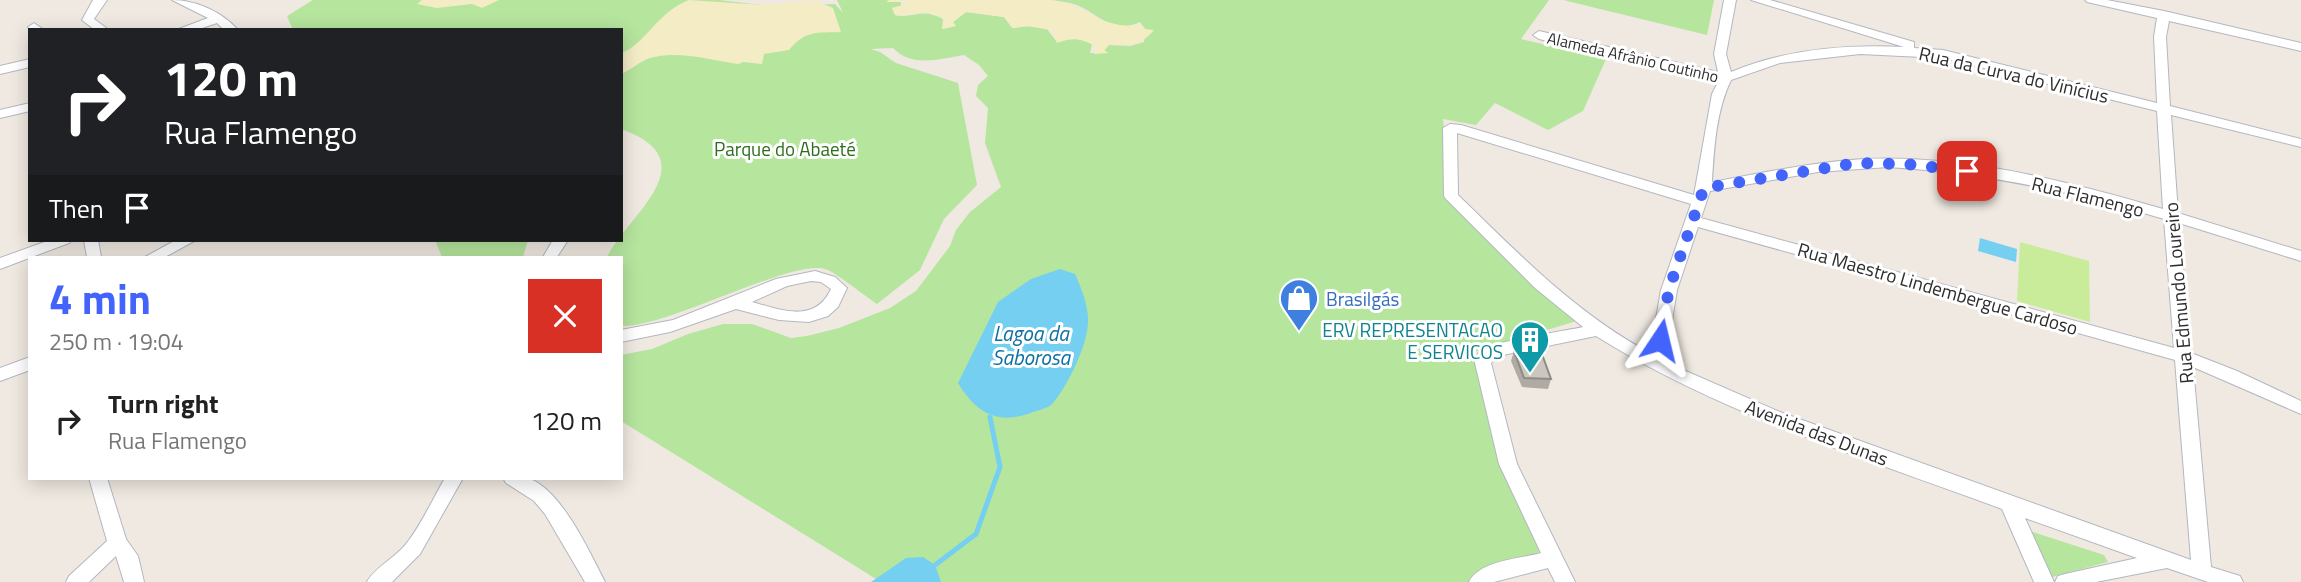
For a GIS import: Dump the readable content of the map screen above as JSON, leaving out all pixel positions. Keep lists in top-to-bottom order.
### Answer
{
  "streets": {
    "street": [
      "Alameda Afrânio Coutinho",
      "Rua da Curva do Vinícius",
      "Rua Flamengo",
      "Rua Maestro Lindembergue Cardoso",
      "Rua Edmundo Loureiro",
      "Avenida das Dunas"
    ]
  },
  "crossings": [
    ["Alameda Afrânio Coutinho", "Rua da Curva do Vinícius"],
    ["Rua da Curva do Vinícius", "Rua Edmundo Loureiro"],
    ["Rua Flamengo", "Rua Edmundo Loureiro"],
    ["Rua Flamengo", "Avenida das Dunas"],
    ["Rua Maestro Lindembergue Cardoso", "Rua Edmundo Loureiro"],
    ["Rua Edmundo Loureiro", "Avenida das Dunas"]
  ],
  "water": ["Lagoa da Saborosa"],
  "parks": ["Parque do Abaeté"],
  "places": {
    "shop": ["Brasilgás"],
    "building": ["ERV REPRESENTACAO E SERVICOS"]
  },
  "page": {
    "turn": ["120 m", "Rua Flamengo"],
    "then": "Then",
    "heading": ["4 min", "250 m · 19:04"],
    "list": [
      {
        "name": "Turn right",
        "note": "Rua Flamengo",
        "value": "120 m"
      }
    ]
  }
}
